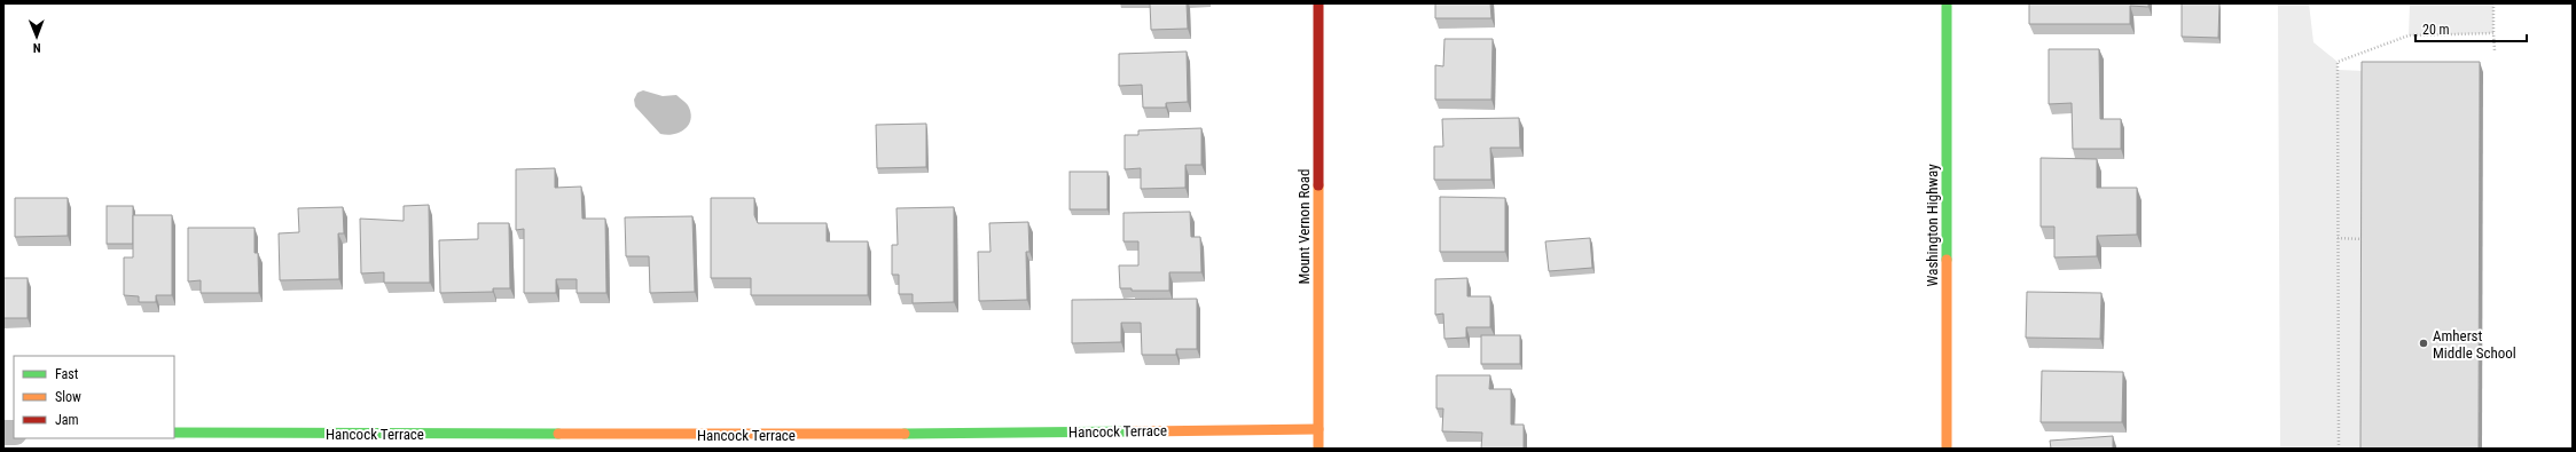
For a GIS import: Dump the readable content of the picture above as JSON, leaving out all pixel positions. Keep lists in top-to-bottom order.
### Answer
{
  "streets": {
    "street": ["Washington Highway", "Mount Vernon Road", "Hancock Terrace"]
  },
  "crossings": [
    ["Mount Vernon Road", "Hancock Terrace"]
  ],
  "places": ["Amherst Middle School"],
  "legend": ["Fast", "Slow", "Jam"],
  "scale_bar": "20 m",
  "north": "bottom"
}
